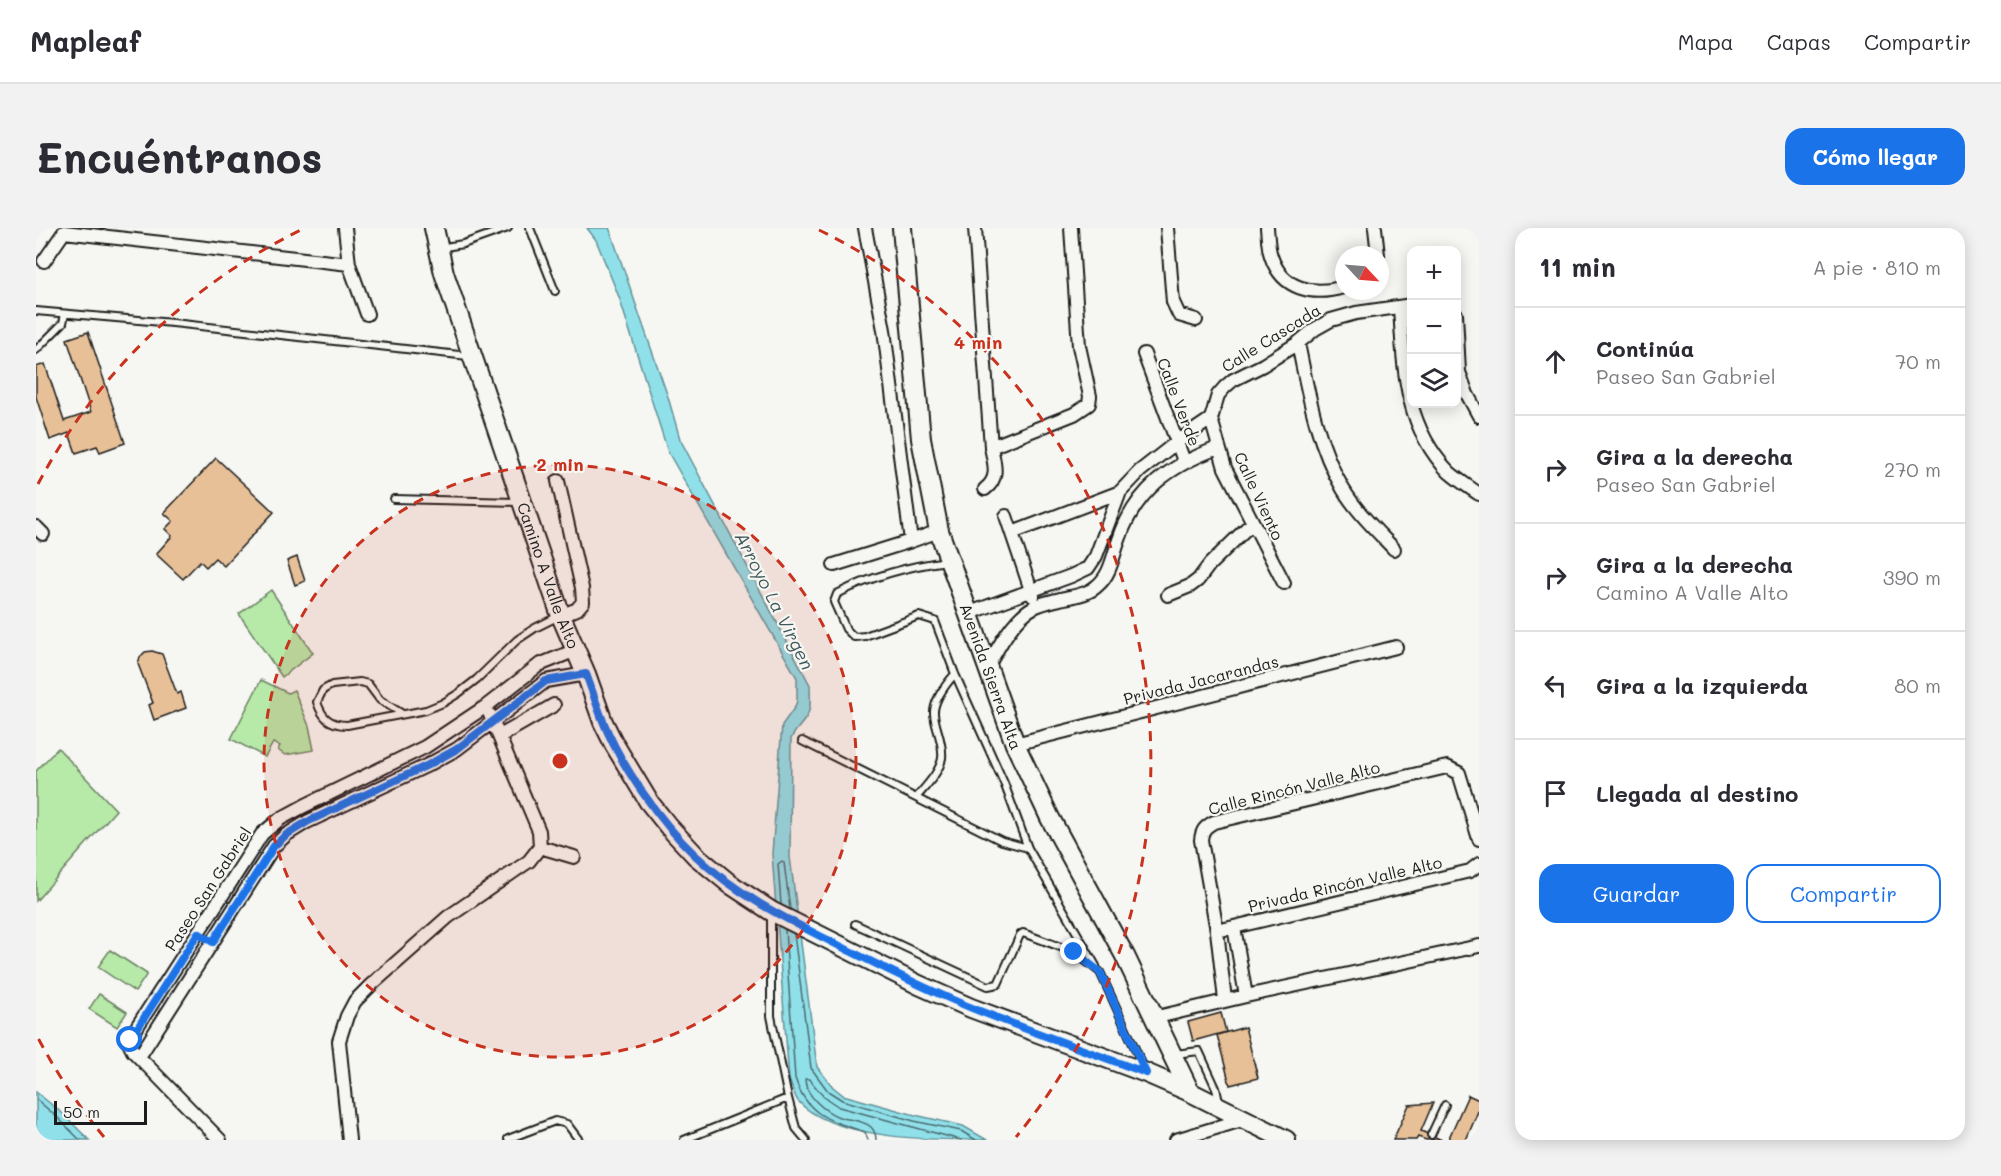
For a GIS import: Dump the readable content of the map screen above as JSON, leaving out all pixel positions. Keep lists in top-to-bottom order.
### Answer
{
  "streets": {
    "street": [
      "Calle Cascada",
      "Calle Verde",
      "Calle Viento",
      "Camino A Valle Alto",
      "Avenida Sierra Alta",
      "Privada Jacarandas",
      "Calle Rincón Valle Alto",
      "Privada Rincón Valle Alto",
      "Paseo San Gabriel"
    ]
  },
  "crossings": [
    ["Calle Cascada", "Calle Viento"],
    ["Camino A Valle Alto", "Avenida Sierra Alta"],
    ["Camino A Valle Alto", "Paseo San Gabriel"],
    ["Avenida Sierra Alta", "Privada Jacarandas"],
    ["Calle Rincón Valle Alto", "Privada Rincón Valle Alto"]
  ],
  "water": ["Arroyo La Virgen"],
  "scale_bar": "50 m",
  "north": "bottom right",
  "page": {
    "header": "Mapleaf",
    "nav": ["Mapa", "Capas", "Compartir"],
    "buttons": [
      "Cómo llegar",
      ["Guardar", "Compartir"]
    ],
    "title": "Encuéntranos",
    "heading": ["11 min", "A pie · 810 m"],
    "map_buttons": ["+", "−"],
    "list": [
      ["Continúa", "Paseo San Gabriel", "70 m"],
      ["Gira a la derecha", "Paseo San Gabriel", "270 m"],
      ["Gira a la derecha", "Camino A Valle Alto", "390 m"],
      ["Gira a la izquierda", "80 m"],
      "Llegada al destino"
    ],
    "scale": "50 m"
  },
  "rings": ["4 min", "2 min"]
}
